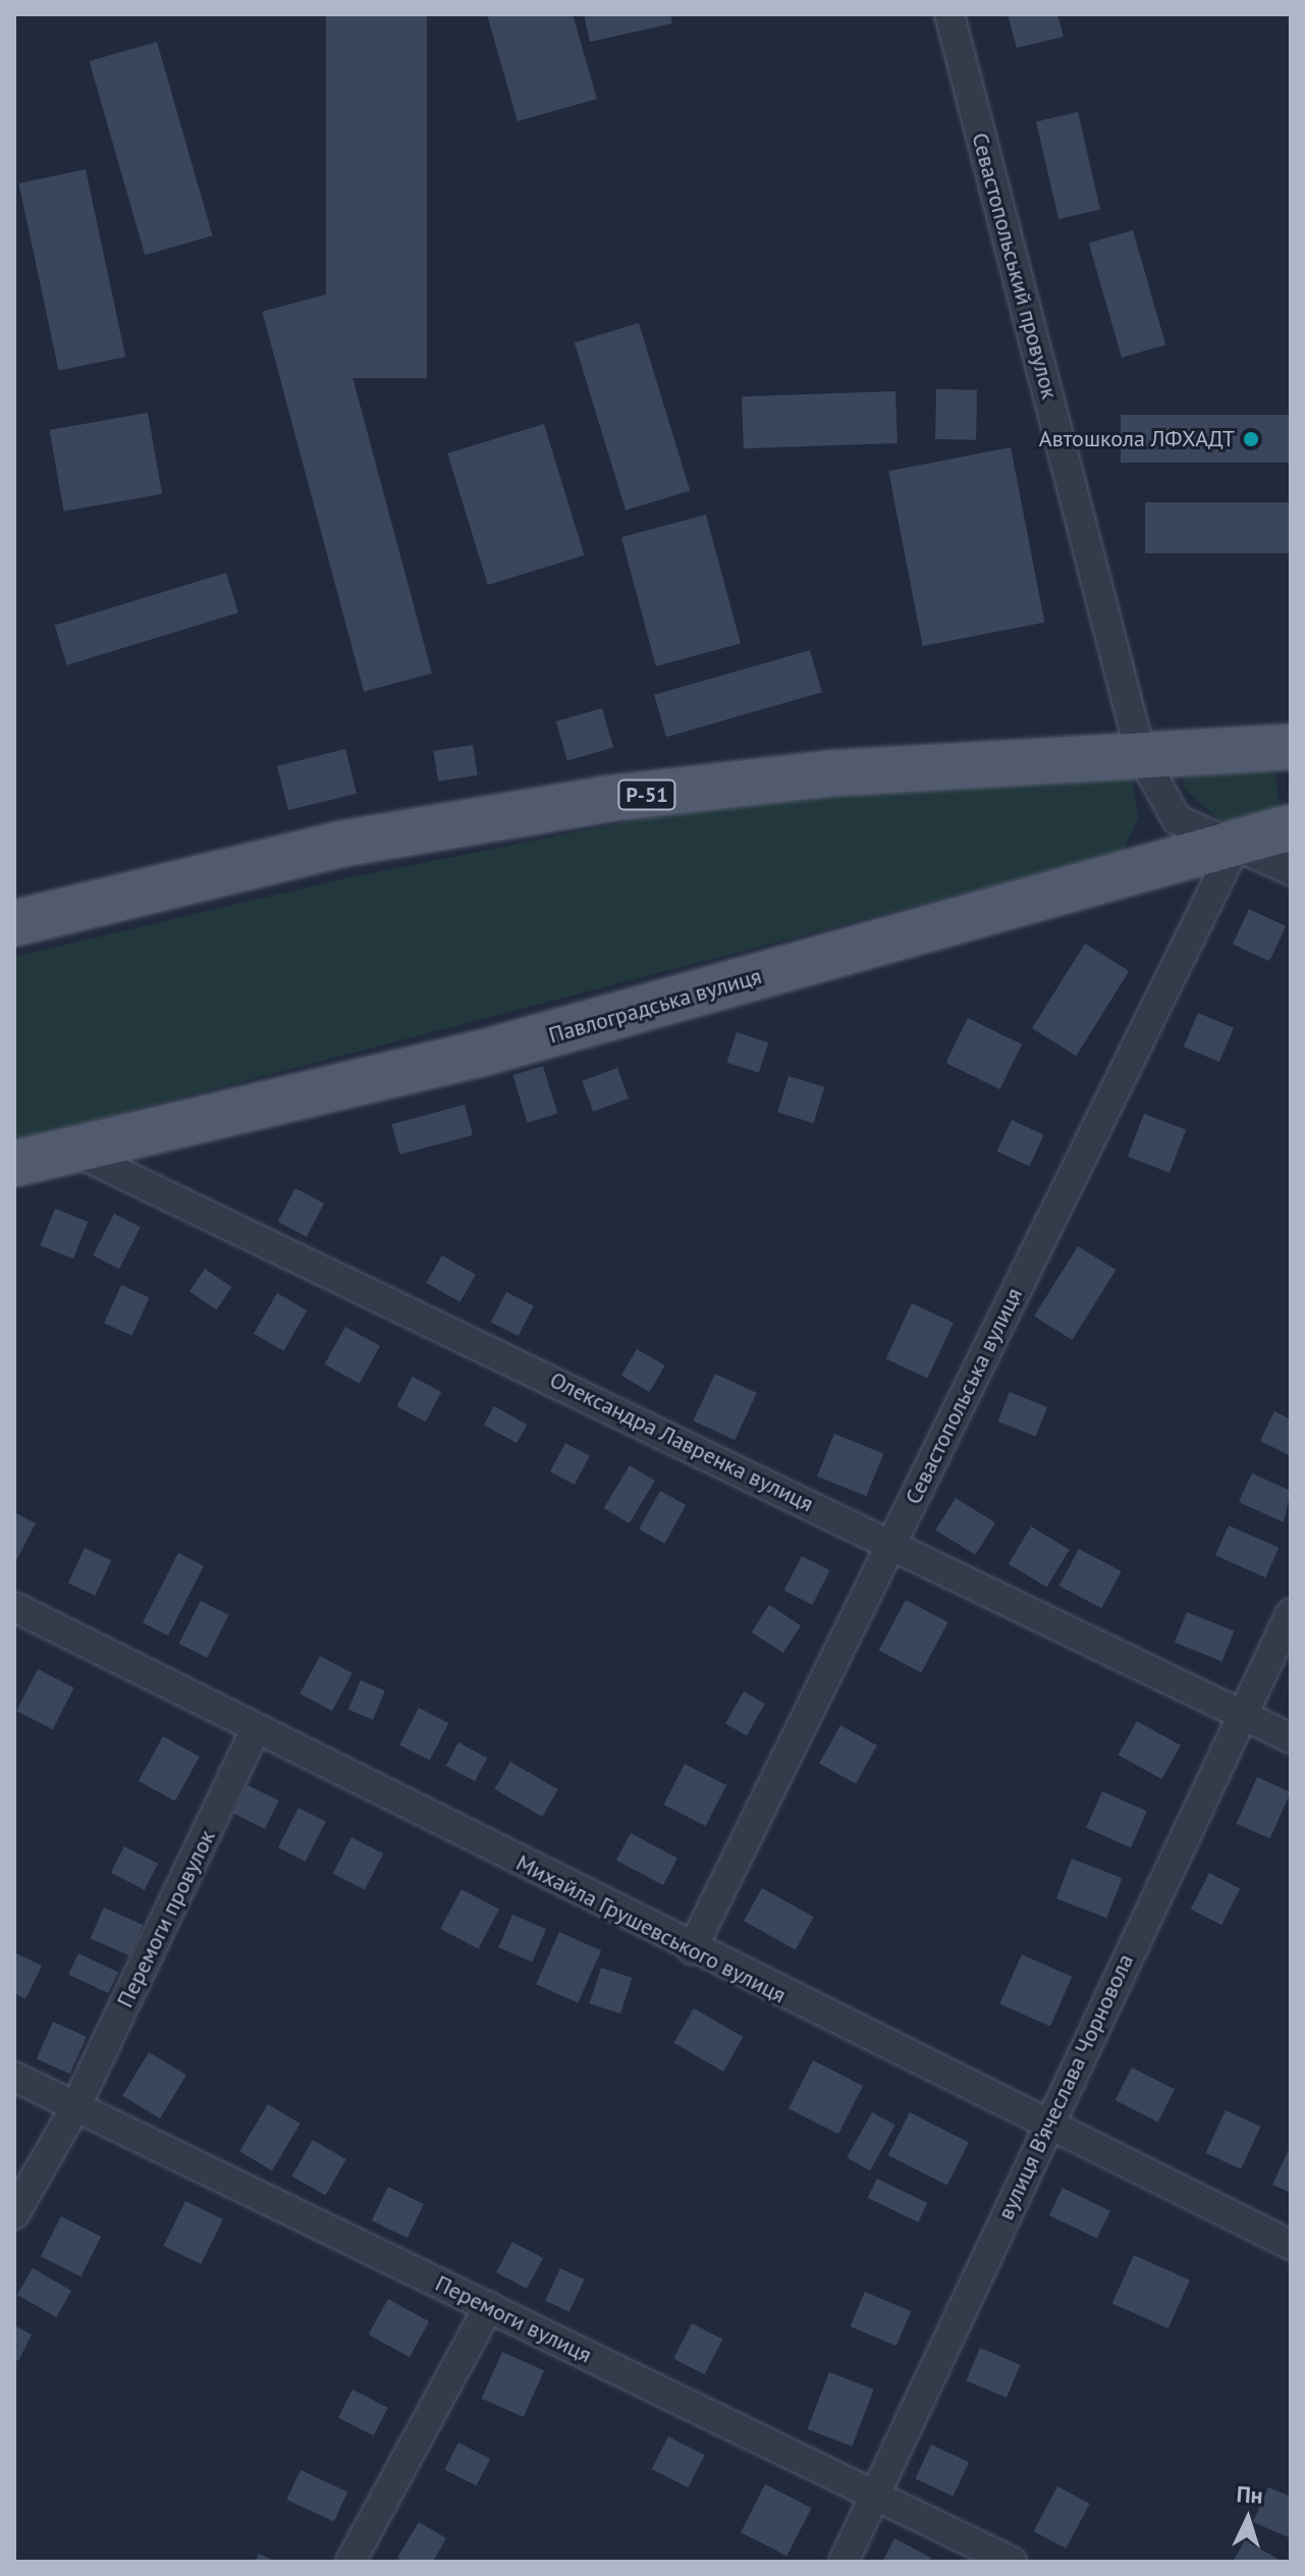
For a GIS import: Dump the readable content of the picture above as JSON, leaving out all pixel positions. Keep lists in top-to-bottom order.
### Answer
{
  "streets": {
    "main road": ["Р-51", "Павлоградська вулиця"],
    "street": [
      "Севастопольський провулок",
      "Севастопольська вулиця",
      "Олександра Лавренка вулиця",
      "Перемоги провулок",
      "Михайла Грушевського вулиця",
      "вулиця В’ячеслава Чорновола",
      "Перемоги вулиця"
    ]
  },
  "crossings": [
    ["Севастопольський провулок", "Р-51"],
    ["Севастопольський провулок", "Павлоградська вулиця"],
    ["Севастопольський провулок", "Севастопольська вулиця"],
    ["Павлоградська вулиця", "Севастопольська вулиця"],
    ["Павлоградська вулиця", "Олександра Лавренка вулиця"],
    ["Севастопольська вулиця", "Олександра Лавренка вулиця"],
    ["Севастопольська вулиця", "Михайла Грушевського вулиця"],
    ["Олександра Лавренка вулиця", "вулиця В’ячеслава Чорновола"],
    ["Перемоги провулок", "Михайла Грушевського вулиця"],
    ["Перемоги провулок", "Перемоги вулиця"],
    ["Михайла Грушевського вулиця", "вулиця В’ячеслава Чорновола"],
    ["вулиця В’ячеслава Чорновола", "Перемоги вулиця"]
  ],
  "places": ["Автошкола ЛФХАДТ"],
  "north": "top"
}
